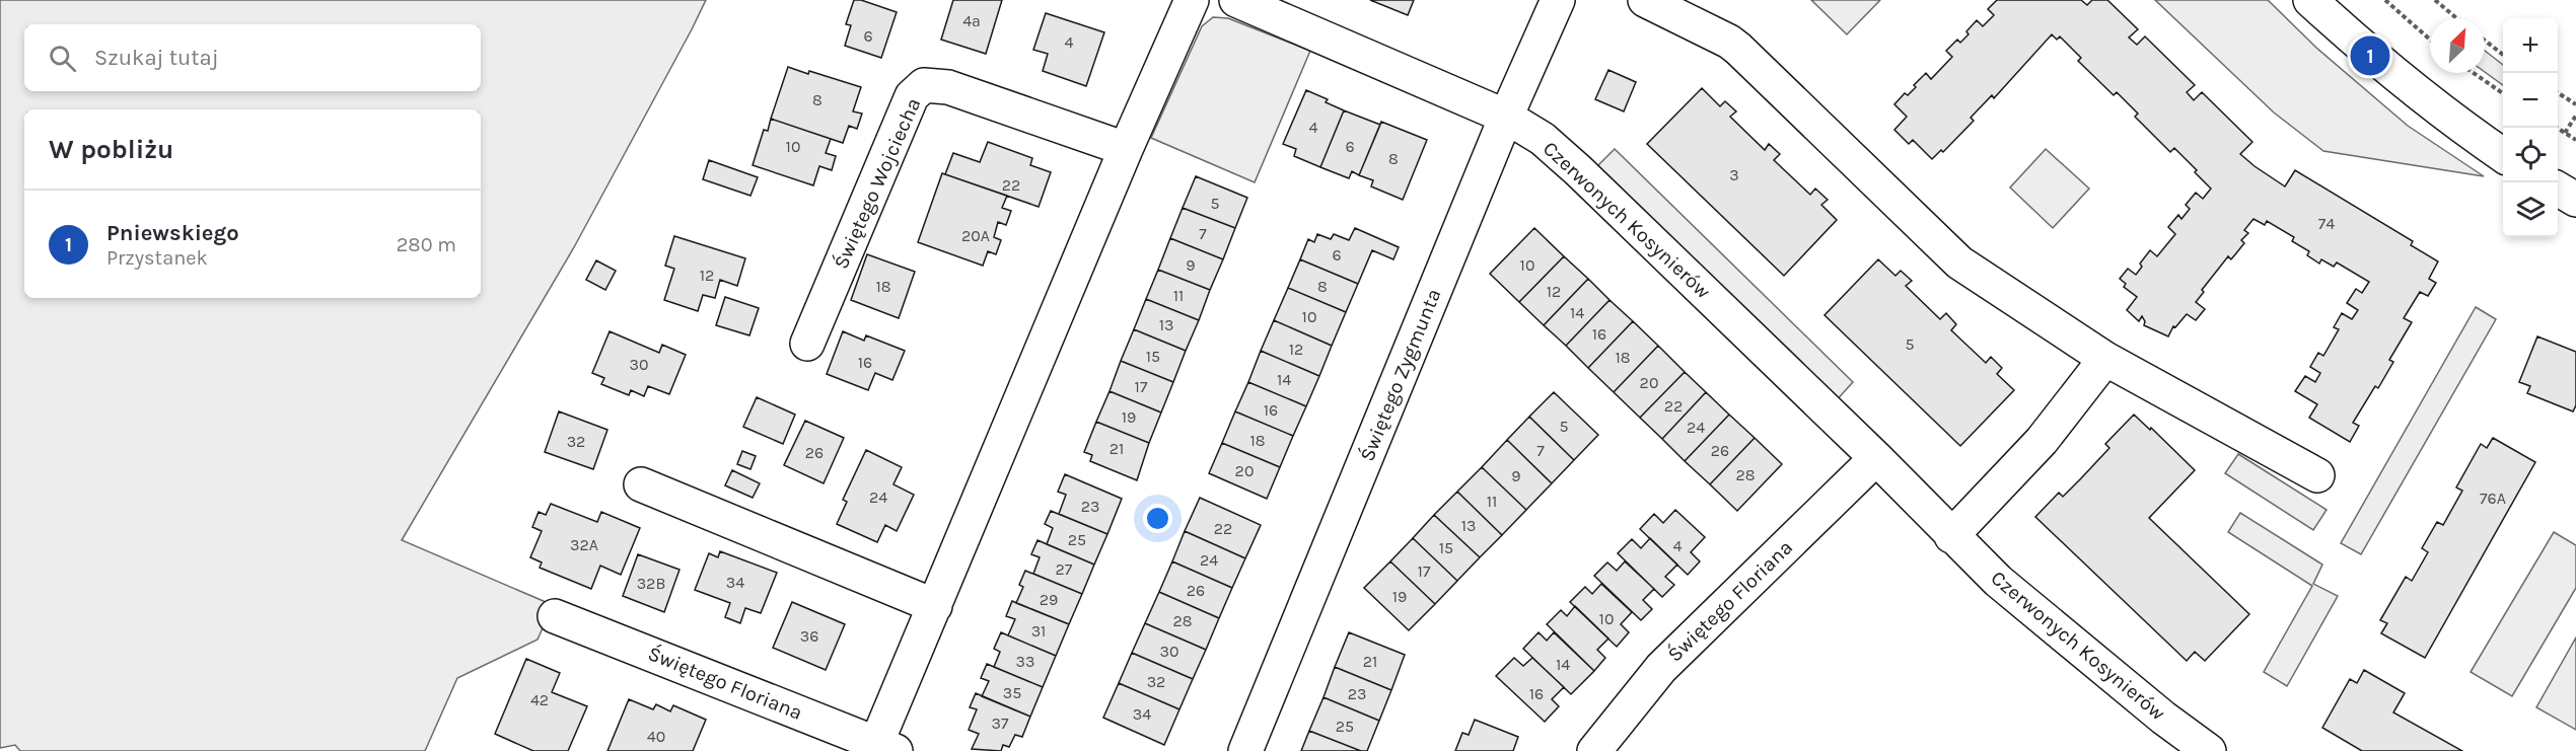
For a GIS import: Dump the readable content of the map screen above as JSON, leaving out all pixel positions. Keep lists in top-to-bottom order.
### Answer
{
  "streets": {
    "street": [
      "Świętego Wojciecha",
      "Czerwonych Kosynierów",
      "Świętego Zygmunta",
      "Świętego Floriana"
    ]
  },
  "crossings": [
    ["Czerwonych Kosynierów", "Świętego Zygmunta"],
    ["Czerwonych Kosynierów", "Świętego Floriana"]
  ],
  "house_numbers": [
    "4a",
    "6",
    "4",
    "8",
    "4",
    "10",
    "6",
    "8",
    "3",
    "22",
    "5",
    "74",
    "7",
    "20A",
    "6",
    "9",
    "10",
    "12",
    "18",
    "8",
    "12",
    "11",
    "14",
    "10",
    "13",
    "16",
    "5",
    "12",
    "15",
    "18",
    "16",
    "30",
    "14",
    "20",
    "17",
    "22",
    "16",
    "19",
    "5",
    "24",
    "18",
    "32",
    "21",
    "7",
    "26",
    "26",
    "20",
    "28",
    "9",
    "24",
    "76A",
    "11",
    "23",
    "13",
    "22",
    "25",
    "32A",
    "4",
    "15",
    "24",
    "27",
    "17",
    "34",
    "32B",
    "26",
    "19",
    "29",
    "10",
    "28",
    "31",
    "36",
    "30",
    "33",
    "21",
    "14",
    "32",
    "35",
    "23",
    "16",
    "42",
    "34",
    "37",
    "25",
    "40"
  ],
  "north": "top right",
  "page": {
    "map_buttons": ["+", "−"],
    "search": "Szukaj tutaj",
    "pins": "1",
    "heading": "W pobliżu",
    "list": [
      {
        "mark": "1",
        "name": "Pniewskiego",
        "note": "Przystanek",
        "value": "280 m"
      }
    ]
  }
}
